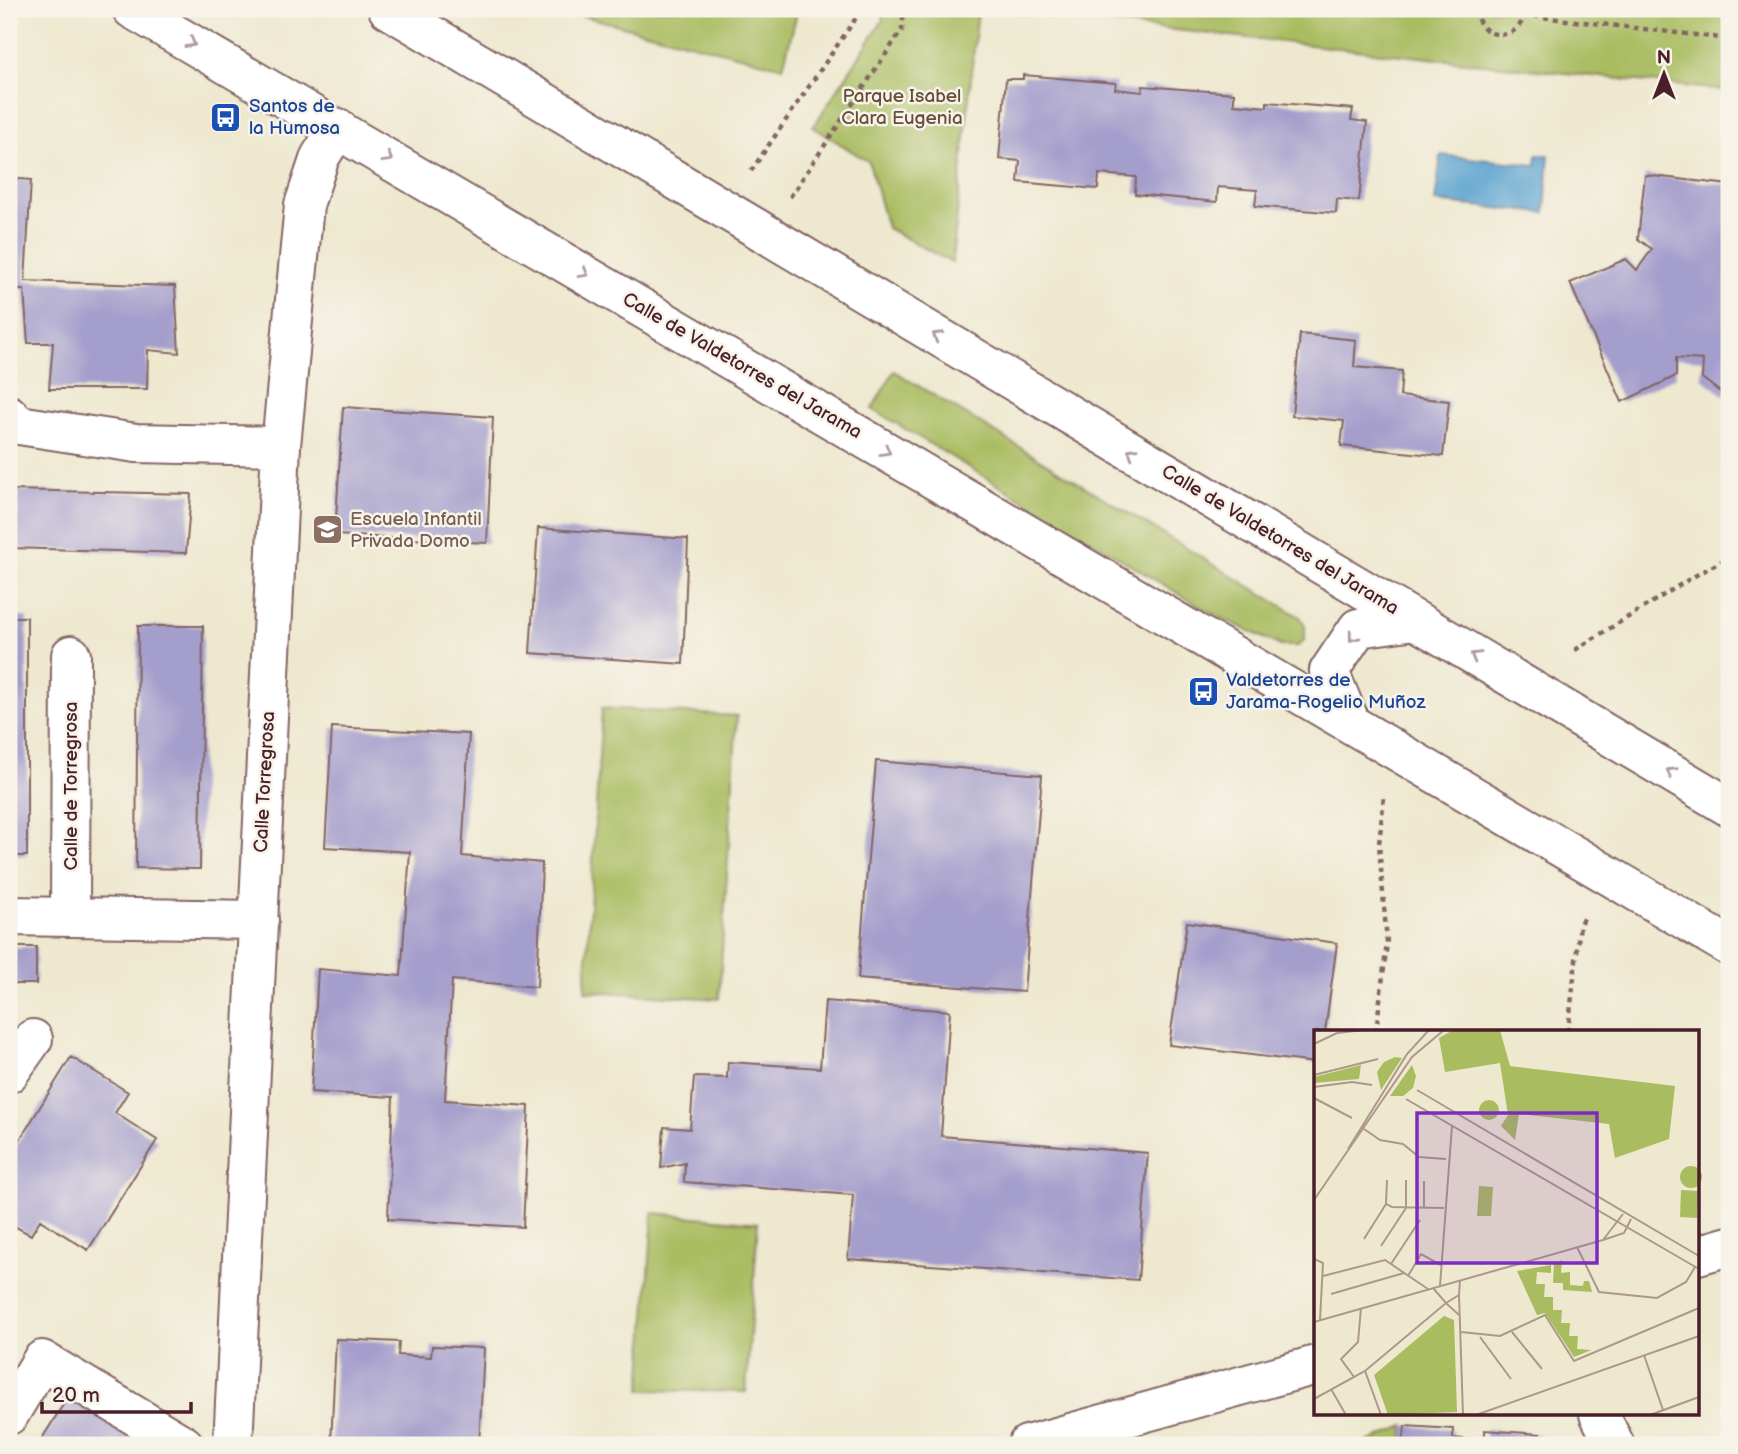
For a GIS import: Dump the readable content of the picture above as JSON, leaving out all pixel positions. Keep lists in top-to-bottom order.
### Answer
{
  "streets": {
    "street": ["Calle de Valdetorres del Jarama", "Calle Torregrosa", "Calle de Torregrosa"]
  },
  "crossings": [
    ["Calle de Valdetorres del Jarama", "Calle Torregrosa"]
  ],
  "parks": ["Parque Isabel Clara Eugenia"],
  "places": {
    "bus stop": ["Santos de la Humosa", "Valdetorres de Jarama-Rogelio Muñoz"],
    "school or university": ["Escuela Infantil Privada Domo"]
  },
  "scale_bar": "20 m",
  "north": "top"
}
